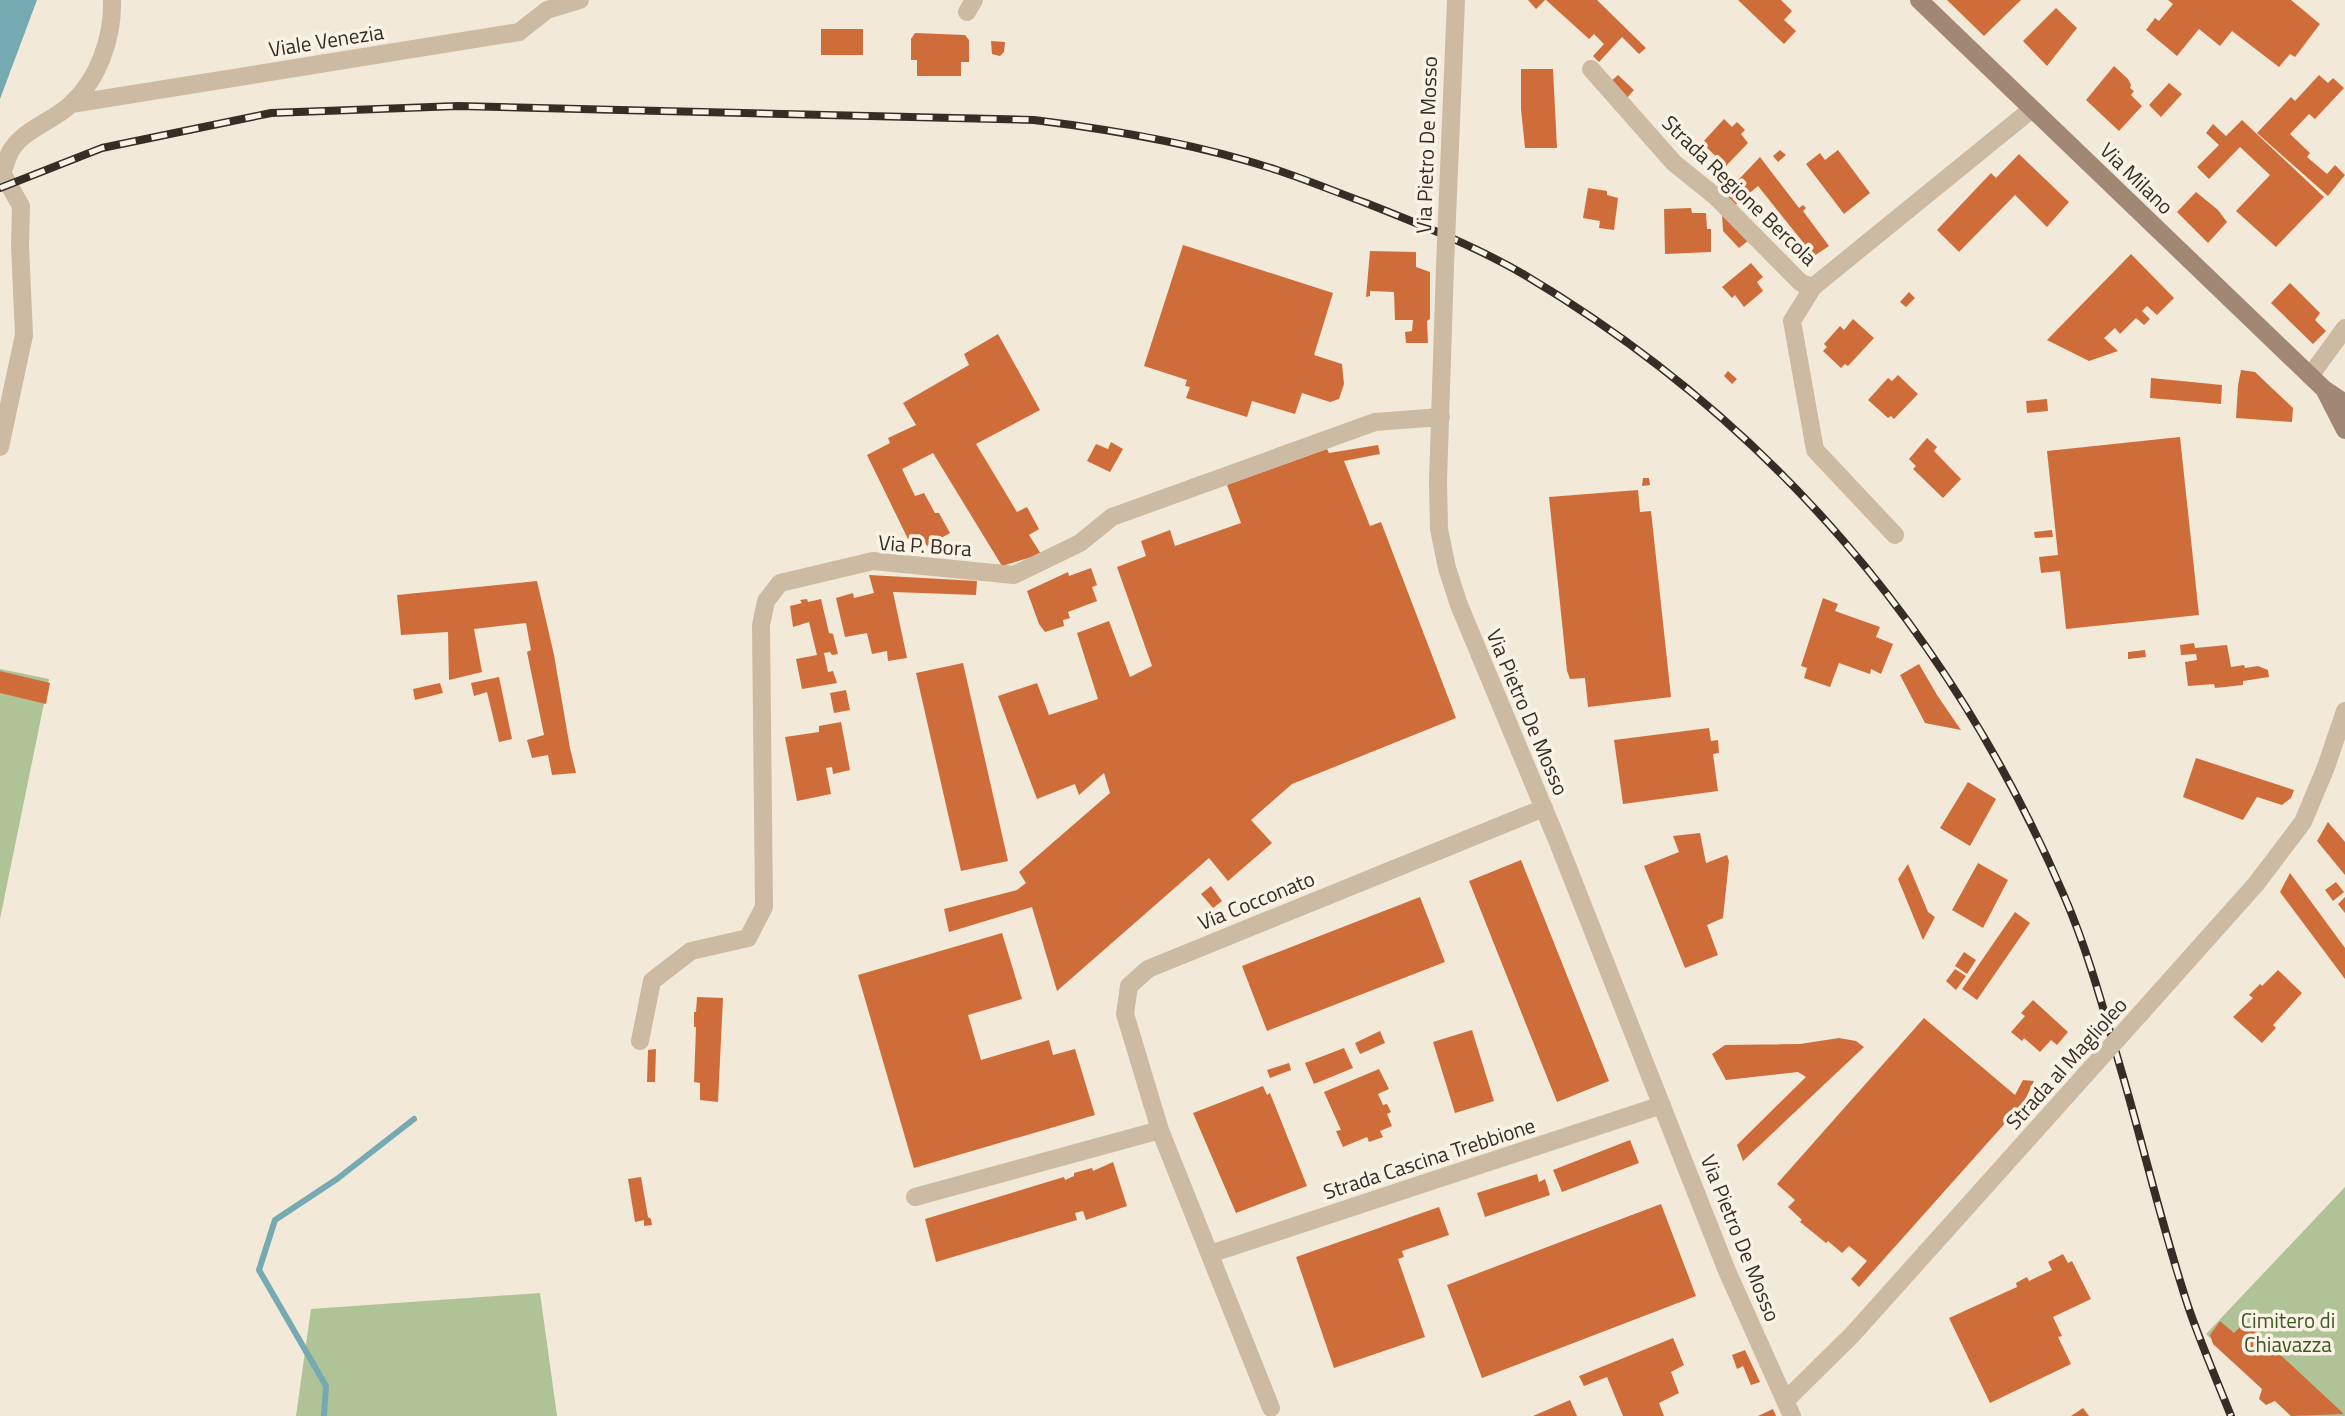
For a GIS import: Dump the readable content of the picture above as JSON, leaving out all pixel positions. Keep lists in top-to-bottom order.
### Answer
{
  "streets": {
    "main road": ["Via Milano"],
    "street": [
      "Viale Venezia",
      "Via Pietro De Mosso",
      "Strada Regione Bercola",
      "Via P. Bora",
      "Via Cocconato",
      "Strada al Maglioleo",
      "Strada Cascina Trebbione"
    ]
  },
  "crossings": [
    ["Via Pietro De Mosso", "Via P. Bora"],
    ["Via Pietro De Mosso", "Via Cocconato"],
    ["Via Pietro De Mosso", "Strada al Maglioleo"],
    ["Via Pietro De Mosso", "Strada Cascina Trebbione"],
    ["Via Milano", "Strada Regione Bercola"]
  ],
  "parks": ["Cimitero di Chiavazza"]
}
